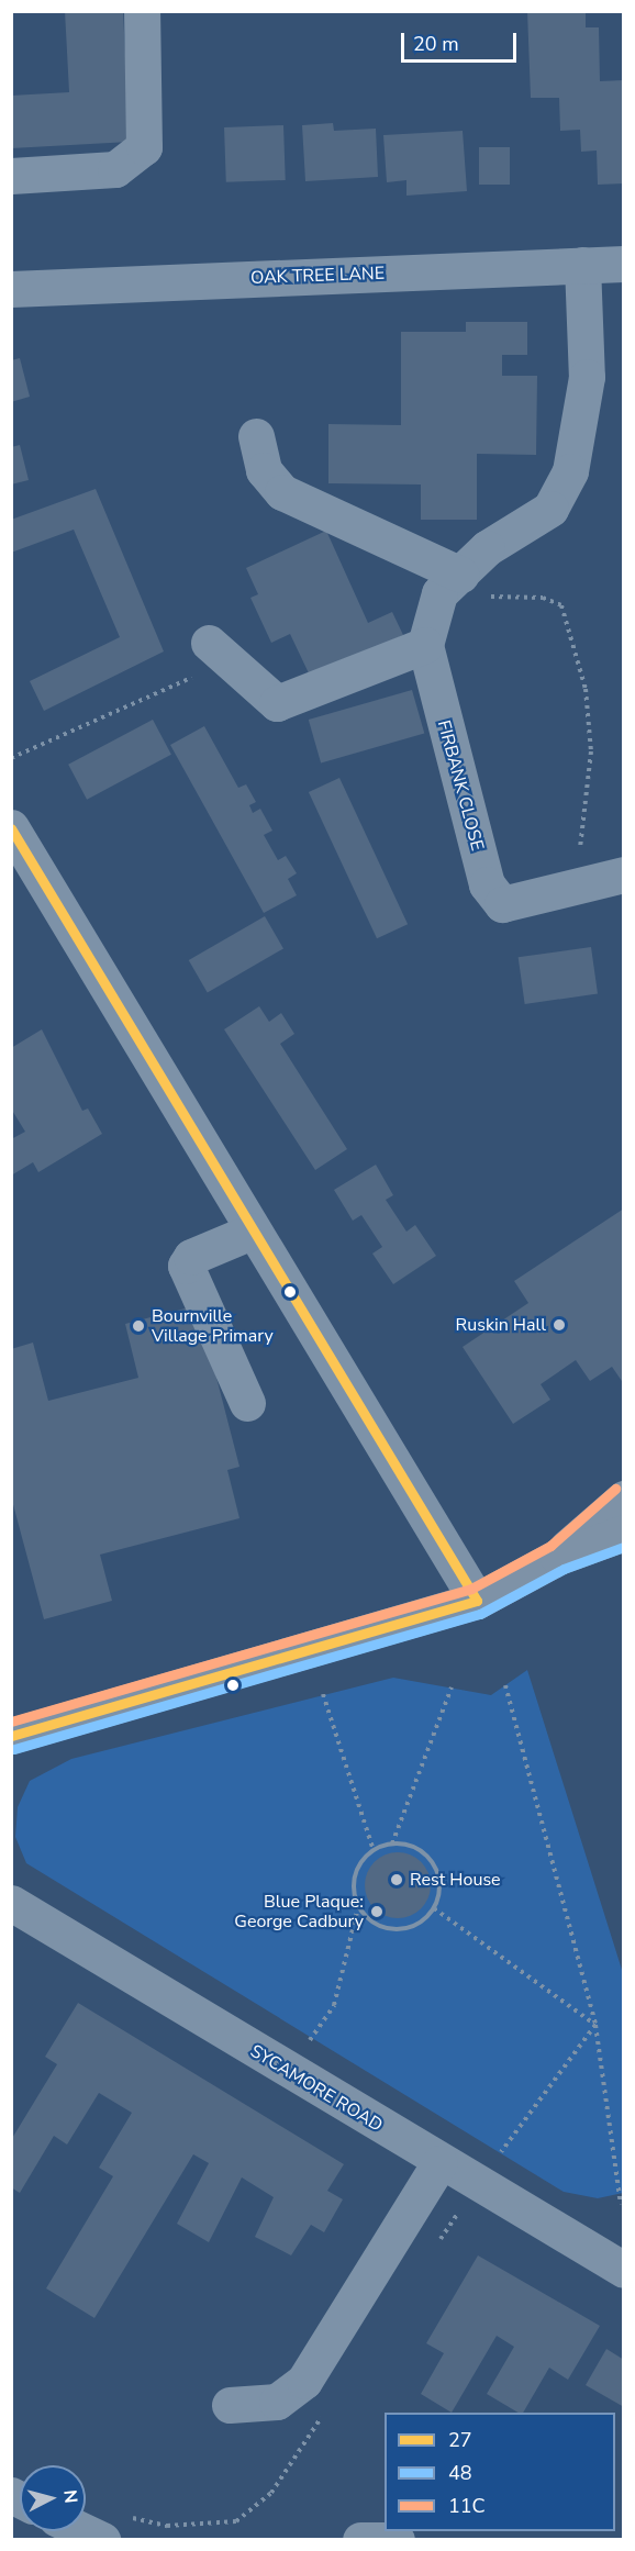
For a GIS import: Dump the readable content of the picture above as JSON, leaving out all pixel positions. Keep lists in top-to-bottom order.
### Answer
{
  "streets": {
    "street": ["OAK TREE LANE", "FIRBANK CLOSE", "SYCAMORE ROAD"]
  },
  "crossings": [
    ["OAK TREE LANE", "FIRBANK CLOSE"]
  ],
  "places": [
    "Ruskin Hall",
    "Bournville Village Primary",
    "Rest House",
    "Blue Plaque: George Cadbury"
  ],
  "lines": ["transit line 27", "transit line 11C", "transit line 48"],
  "legend": ["27", "48", "11C"],
  "scale_bar": "20 m",
  "north": "right"
}
